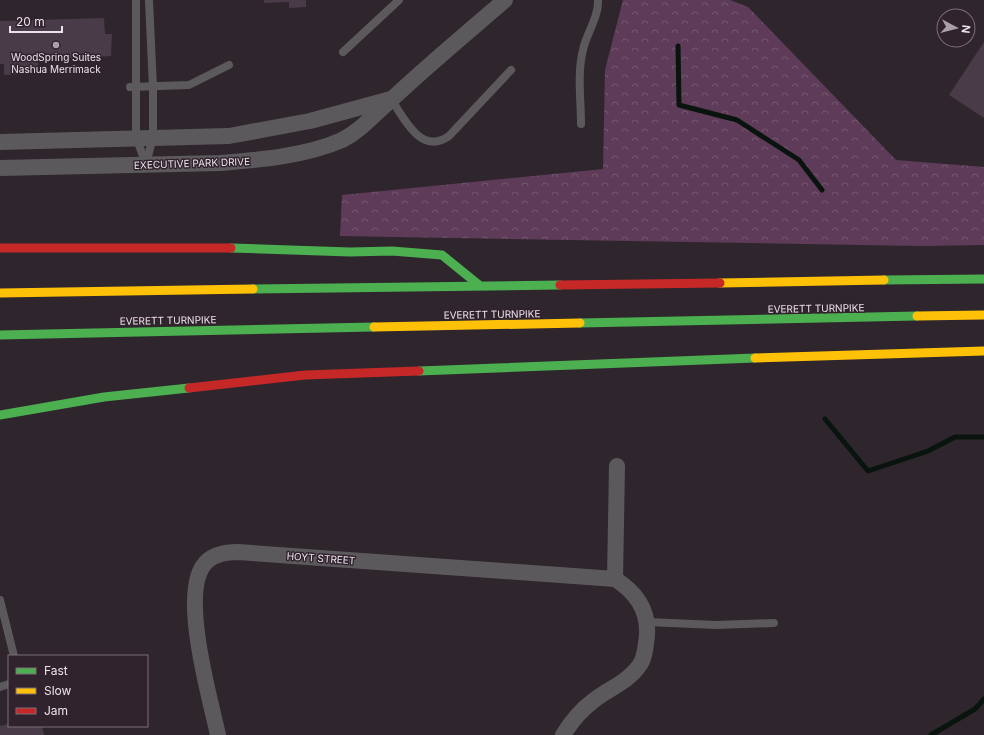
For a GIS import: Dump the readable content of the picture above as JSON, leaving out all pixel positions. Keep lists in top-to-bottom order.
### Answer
{
  "streets": {
    "highway": ["EVERETT TURNPIKE"],
    "street": ["EXECUTIVE PARK DRIVE", "HOYT STREET"]
  },
  "places": ["WoodSpring Suites Nashua Merrimack"],
  "legend": ["Fast", "Slow", "Jam"],
  "scale_bar": "20 m",
  "north": "right"
}
